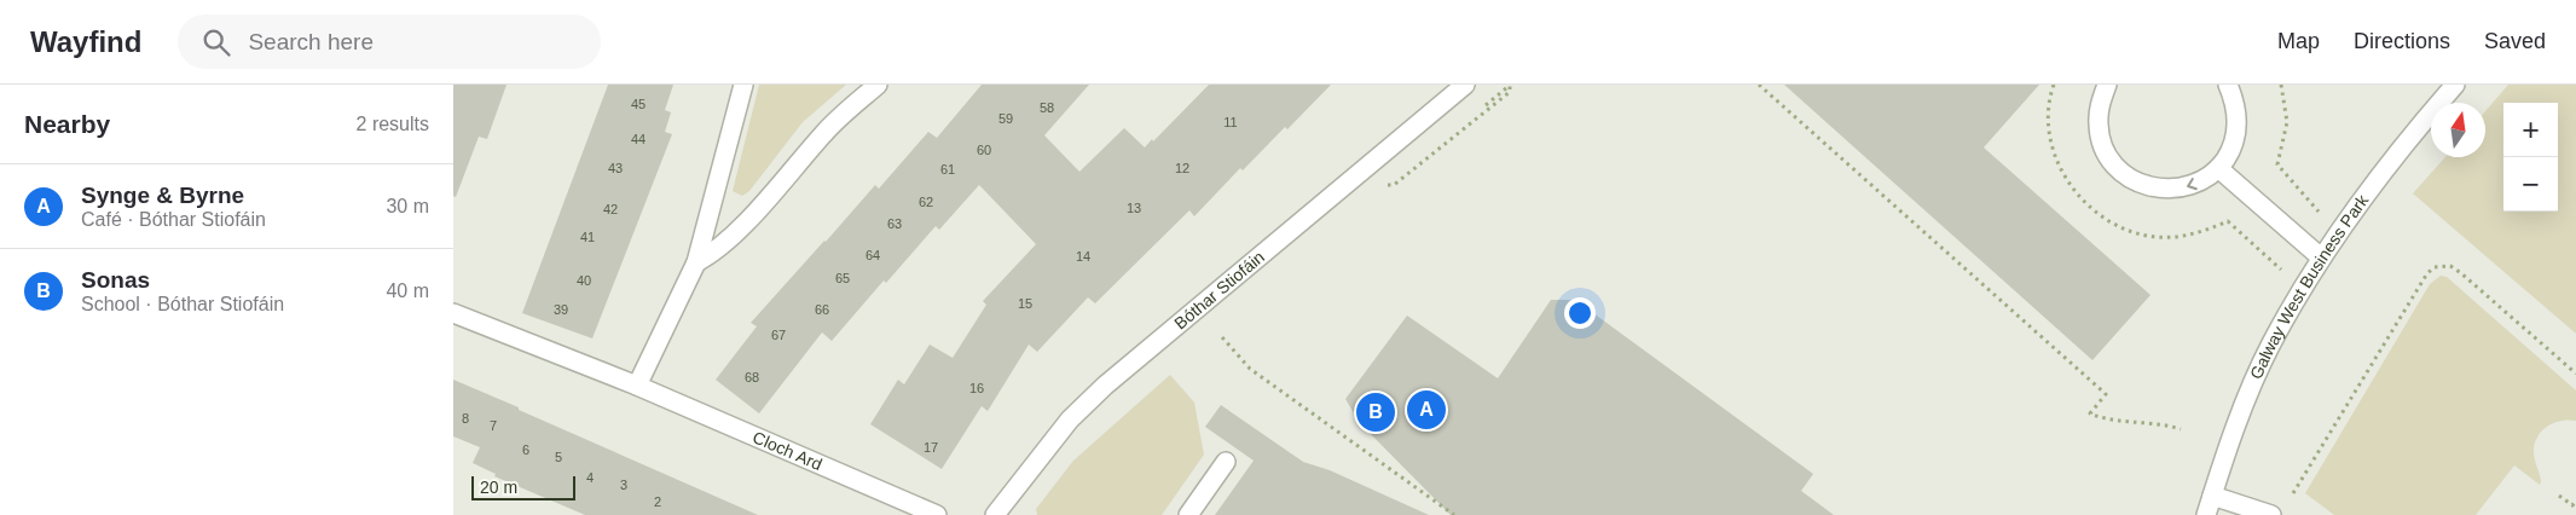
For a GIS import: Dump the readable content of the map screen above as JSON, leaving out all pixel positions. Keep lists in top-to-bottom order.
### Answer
{
  "streets": {
    "street": ["Bóthar Stiofáin", "Galway West Business Park", "Cloch Ard"]
  },
  "house_numbers": [
    "45",
    "58",
    "59",
    "11",
    "44",
    "60",
    "43",
    "12",
    "61",
    "62",
    "13",
    "42",
    "63",
    "41",
    "64",
    "14",
    "65",
    "40",
    "15",
    "39",
    "66",
    "67",
    "68",
    "16",
    "8",
    "7",
    "17",
    "6",
    "5",
    "4",
    "3",
    "2"
  ],
  "scale_bar": "20 m",
  "north": "top",
  "page": {
    "header": "Wayfind",
    "search": "Search here",
    "nav": ["Map", "Directions", "Saved"],
    "heading": ["Nearby", "2 results"],
    "map_buttons": ["+", "−"],
    "list": [
      {
        "mark": "A",
        "name": "Synge & Byrne",
        "note": "Café · Bóthar Stiofáin",
        "value": "30 m"
      },
      {
        "mark": "B",
        "name": "Sonas",
        "note": "School · Bóthar Stiofáin",
        "value": "40 m"
      }
    ],
    "pins": ["A", "B"],
    "scale": "20 m"
  }
}
